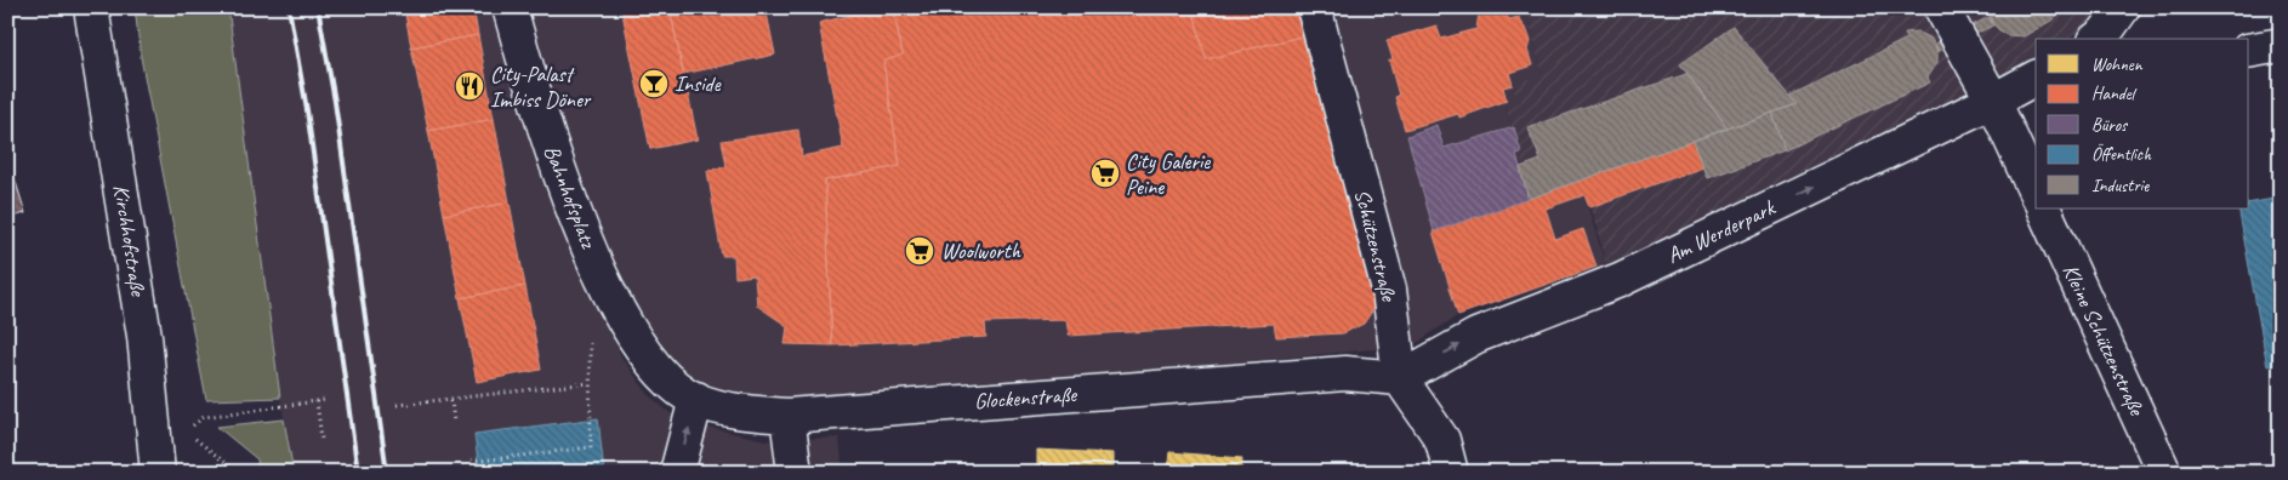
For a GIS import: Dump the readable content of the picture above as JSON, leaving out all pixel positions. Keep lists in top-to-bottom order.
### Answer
{
  "streets": {
    "street": [
      "Bahnhofsplatz",
      "Am Werderpark",
      "Kirchhofstraße",
      "Schützenstraße",
      "Kleine Schützenstraße",
      "Glockenstraße"
    ]
  },
  "crossings": [
    ["Bahnhofsplatz", "Glockenstraße"],
    ["Am Werderpark", "Schützenstraße"],
    ["Am Werderpark", "Glockenstraße"],
    ["Schützenstraße", "Glockenstraße"]
  ],
  "one_way": ["Am Werderpark"],
  "places": {
    "bar": ["Inside"],
    "restaurant": ["City-Palast Imbiss Döner"],
    "supermarket": ["City Galerie Peine", "Woolworth"]
  },
  "legend": [
    "Wohnen",
    "Handel",
    "Büros",
    "Öffentlich",
    "Industrie"
  ]
}
